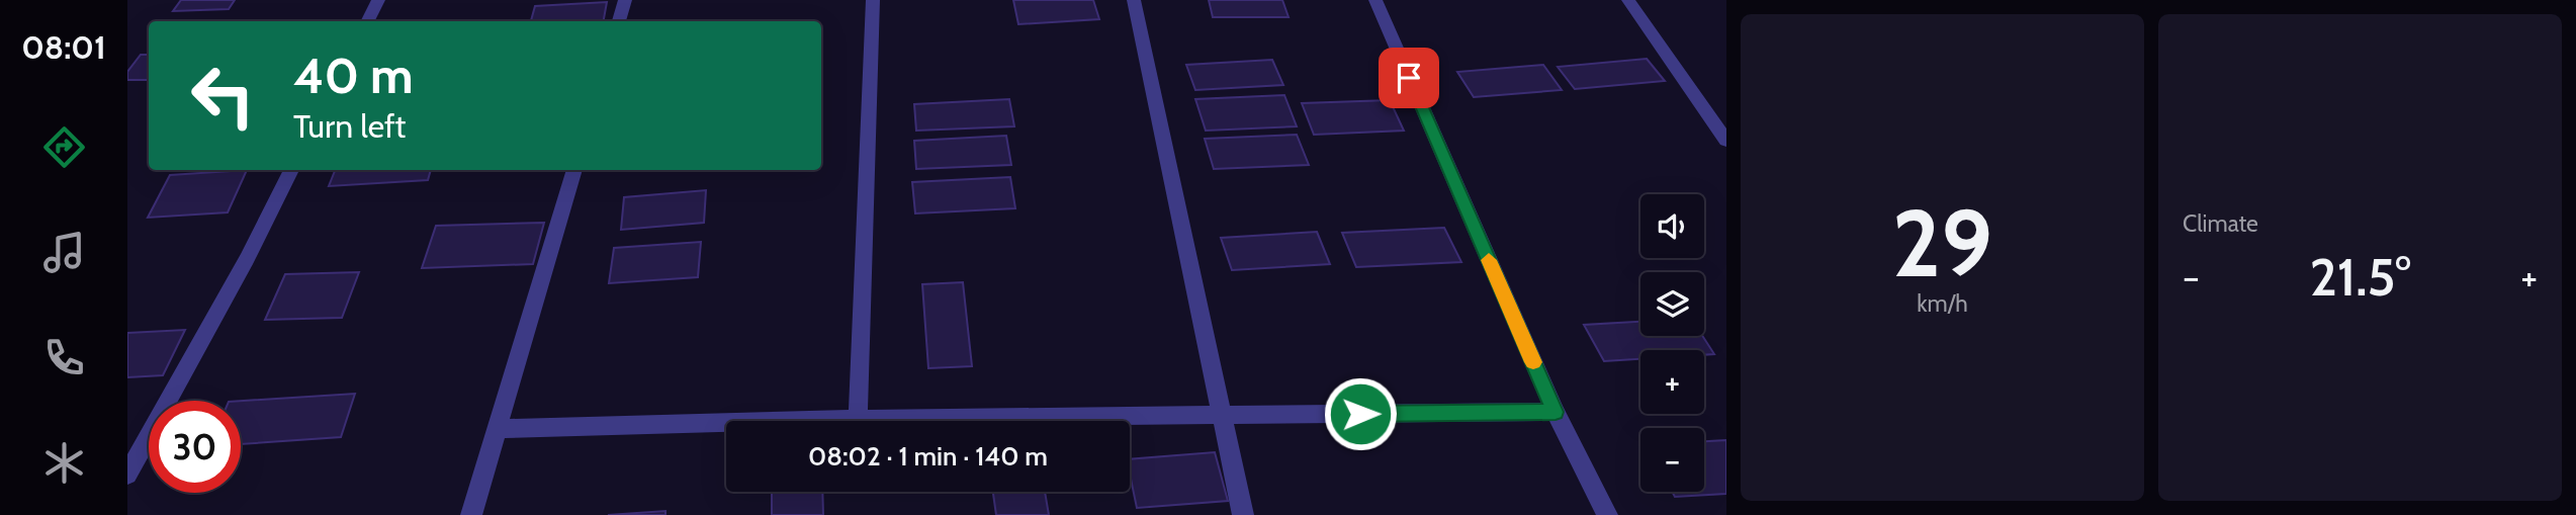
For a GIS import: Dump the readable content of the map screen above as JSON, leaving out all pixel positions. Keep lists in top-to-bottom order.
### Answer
{
  "page": {
    "tabs": "08:01",
    "tile": [
      ["29", "km/h"],
      "Climate"
    ],
    "turn": ["40 m", "Turn left"],
    "map_buttons": ["+", "−"],
    "heat": ["−", "21.5°", "+"],
    "limit": "30",
    "trip": "08:02 · 1 min · 140 m"
  }
}
